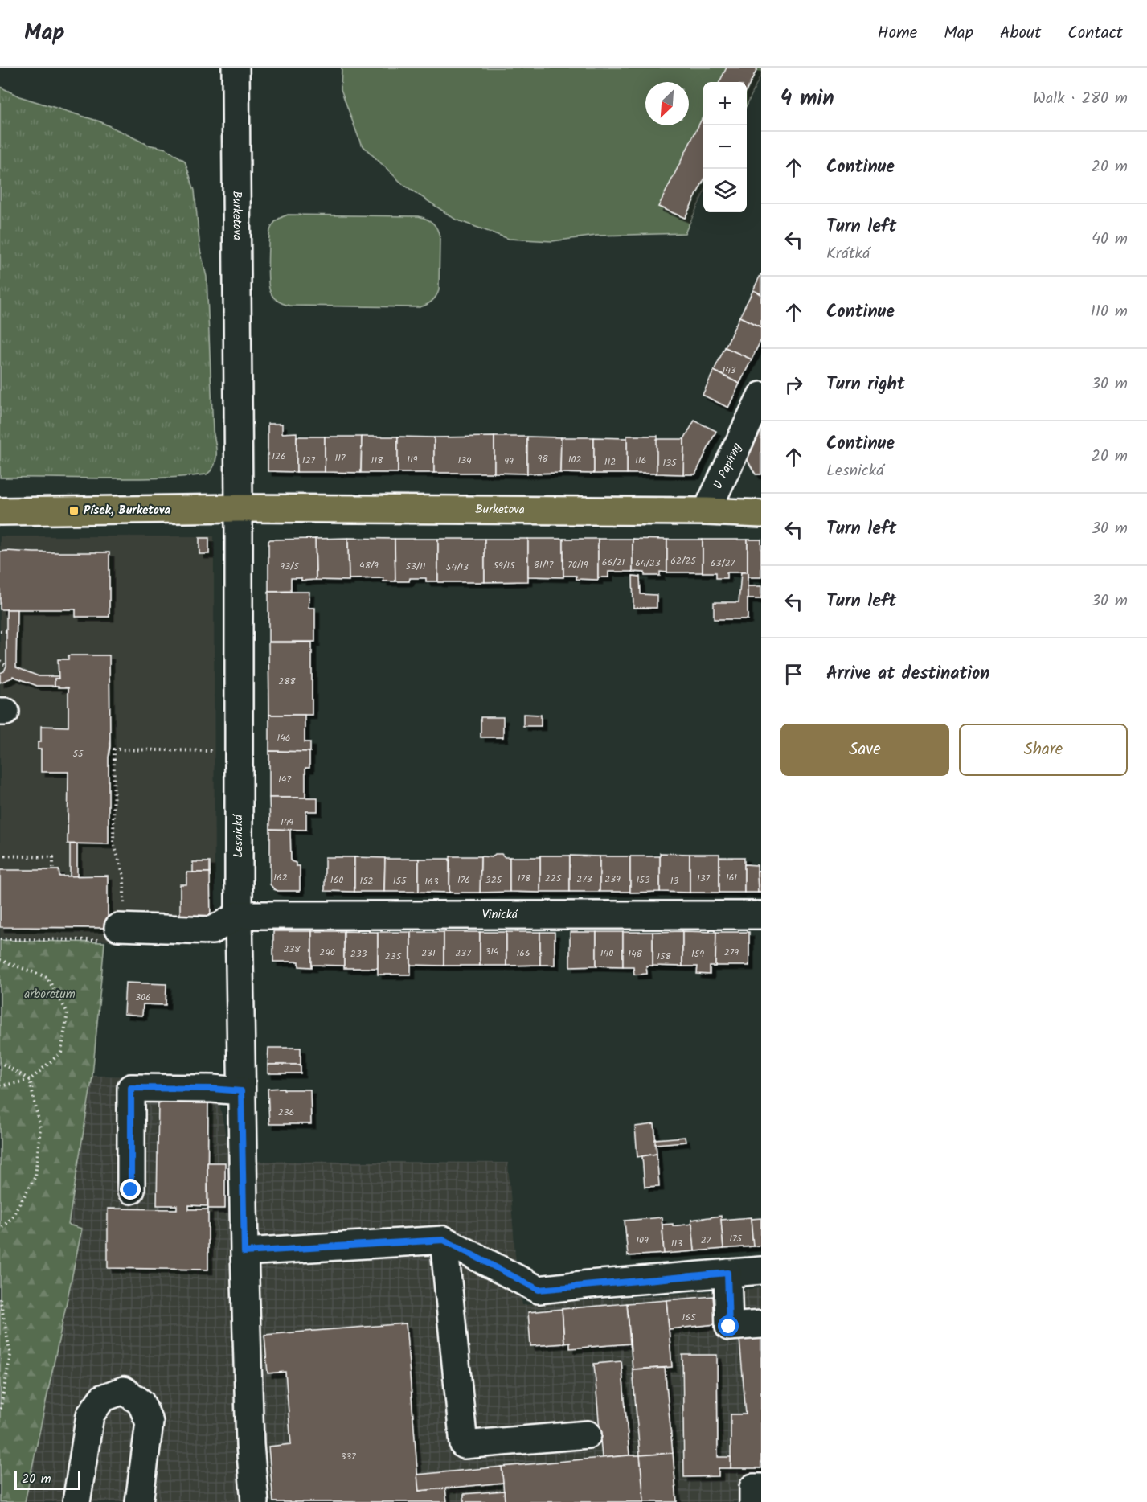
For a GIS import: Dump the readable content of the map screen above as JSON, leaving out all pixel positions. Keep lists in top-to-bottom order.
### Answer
{
  "streets": {
    "main road": ["Burketova"],
    "street": ["U Papírny", "Lesnická", "Vinická"]
  },
  "crossings": [
    ["Burketova", "U Papírny"],
    ["Burketova", "Lesnická"],
    ["Lesnická", "Vinická"]
  ],
  "parks": ["arboretum"],
  "places": {
    "transit": ["Písek, Burketova"]
  },
  "house_numbers": [
    "143",
    "126",
    "117",
    "98",
    "119",
    "102",
    "127",
    "118",
    "134",
    "116",
    "99",
    "112",
    "135",
    "62/25",
    "66/21",
    "64/23",
    "63/27",
    "81/17",
    "70/19",
    "48/9",
    "59/15",
    "93/5",
    "53/11",
    "54/13",
    "288",
    "146",
    "55",
    "147",
    "149",
    "162",
    "161",
    "178",
    "225",
    "137",
    "273",
    "239",
    "160",
    "176",
    "325",
    "153",
    "152",
    "155",
    "13",
    "163",
    "238",
    "314",
    "240",
    "279",
    "231",
    "237",
    "166",
    "140",
    "233",
    "148",
    "159",
    "235",
    "158",
    "306",
    "236",
    "175",
    "109",
    "27",
    "113",
    "165",
    "337"
  ],
  "scale_bar": "20 m",
  "north": "bottom left",
  "page": {
    "header": "Map",
    "nav": [
      "Home",
      "Map",
      "About",
      "Contact"
    ],
    "heading": ["4 min", "Walk · 280 m"],
    "map_buttons": ["+", "−"],
    "list": [
      ["Continue", "20 m"],
      ["Turn left", "Krátká", "40 m"],
      ["Continue", "110 m"],
      ["Turn right", "30 m"],
      ["Continue", "Lesnická", "20 m"],
      ["Turn left", "30 m"],
      ["Turn left", "30 m"],
      "Arrive at destination"
    ],
    "buttons": ["Save", "Share"],
    "scale": "20 m"
  }
}
